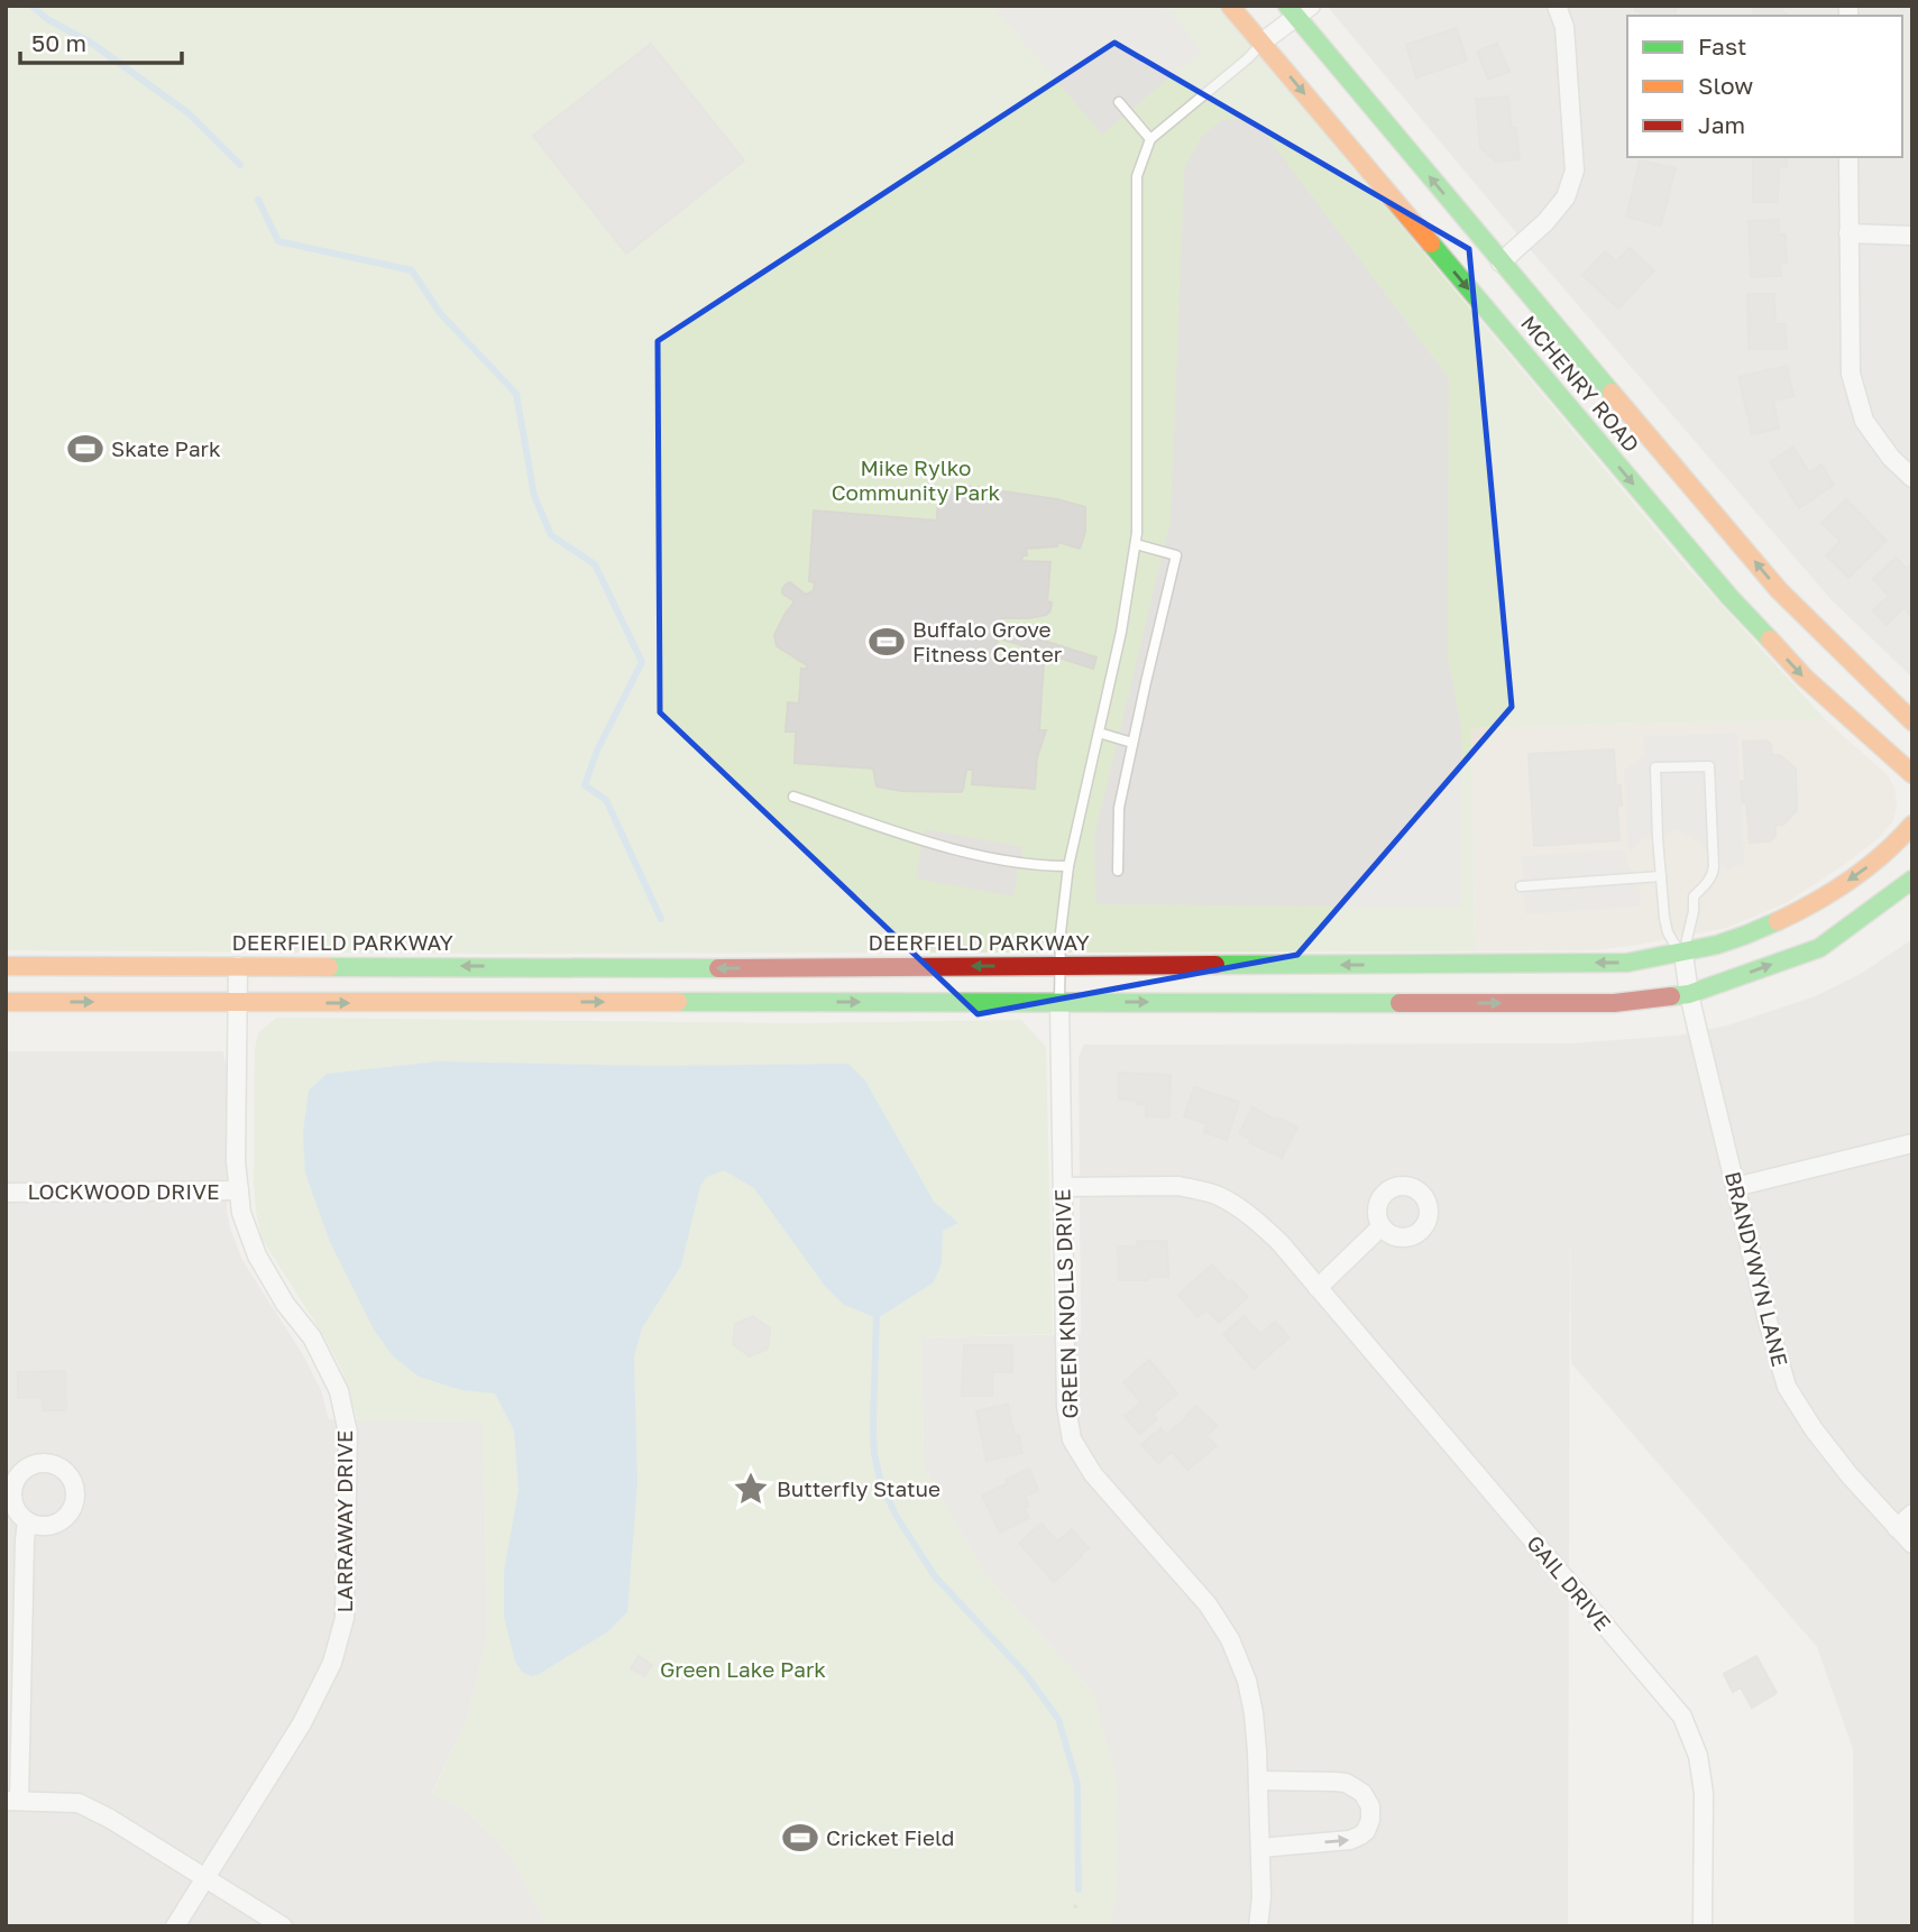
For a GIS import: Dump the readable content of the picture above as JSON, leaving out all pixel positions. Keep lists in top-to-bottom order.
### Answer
{
  "streets": {
    "main road": ["MCHENRY ROAD", "DEERFIELD PARKWAY"],
    "street": [
      "LOCKWOOD DRIVE",
      "BRANDYWYN LANE",
      "GREEN KNOLLS DRIVE",
      "LARRAWAY DRIVE",
      "GAIL DRIVE"
    ]
  },
  "crossings": [
    ["DEERFIELD PARKWAY", "BRANDYWYN LANE"],
    ["LOCKWOOD DRIVE", "LARRAWAY DRIVE"],
    ["GREEN KNOLLS DRIVE", "GAIL DRIVE"]
  ],
  "parks": ["Mike Rylko Community Park", "Green Lake Park"],
  "places": {
    "sports": ["Skate Park", "Buffalo Grove Fitness Center", "Cricket Field"],
    "place": ["Butterfly Statue"]
  },
  "legend": ["Fast", "Slow", "Jam"],
  "scale_bar": "50 m"
}
